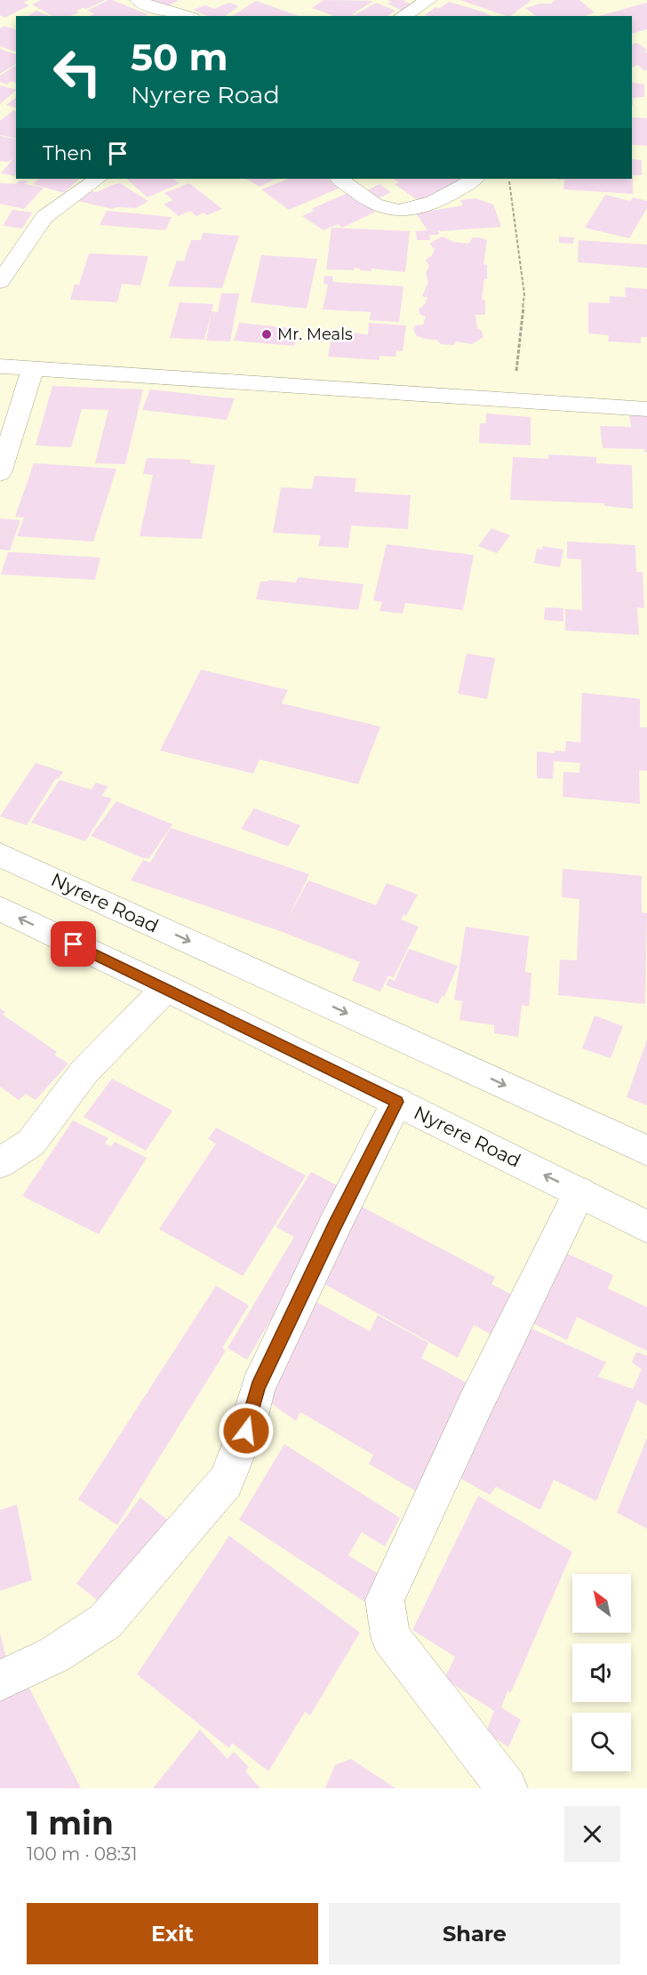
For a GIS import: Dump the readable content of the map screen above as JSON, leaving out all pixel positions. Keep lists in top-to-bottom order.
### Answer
{
  "streets": {
    "street": ["Nyrere Road"]
  },
  "places": ["Mr. Meals"],
  "north": "top left",
  "page": {
    "turn": ["50 m", "Nyrere Road"],
    "then": "Then",
    "heading": ["1 min", "100 m · 08:31"],
    "buttons": ["Exit", "Share"]
  }
}
